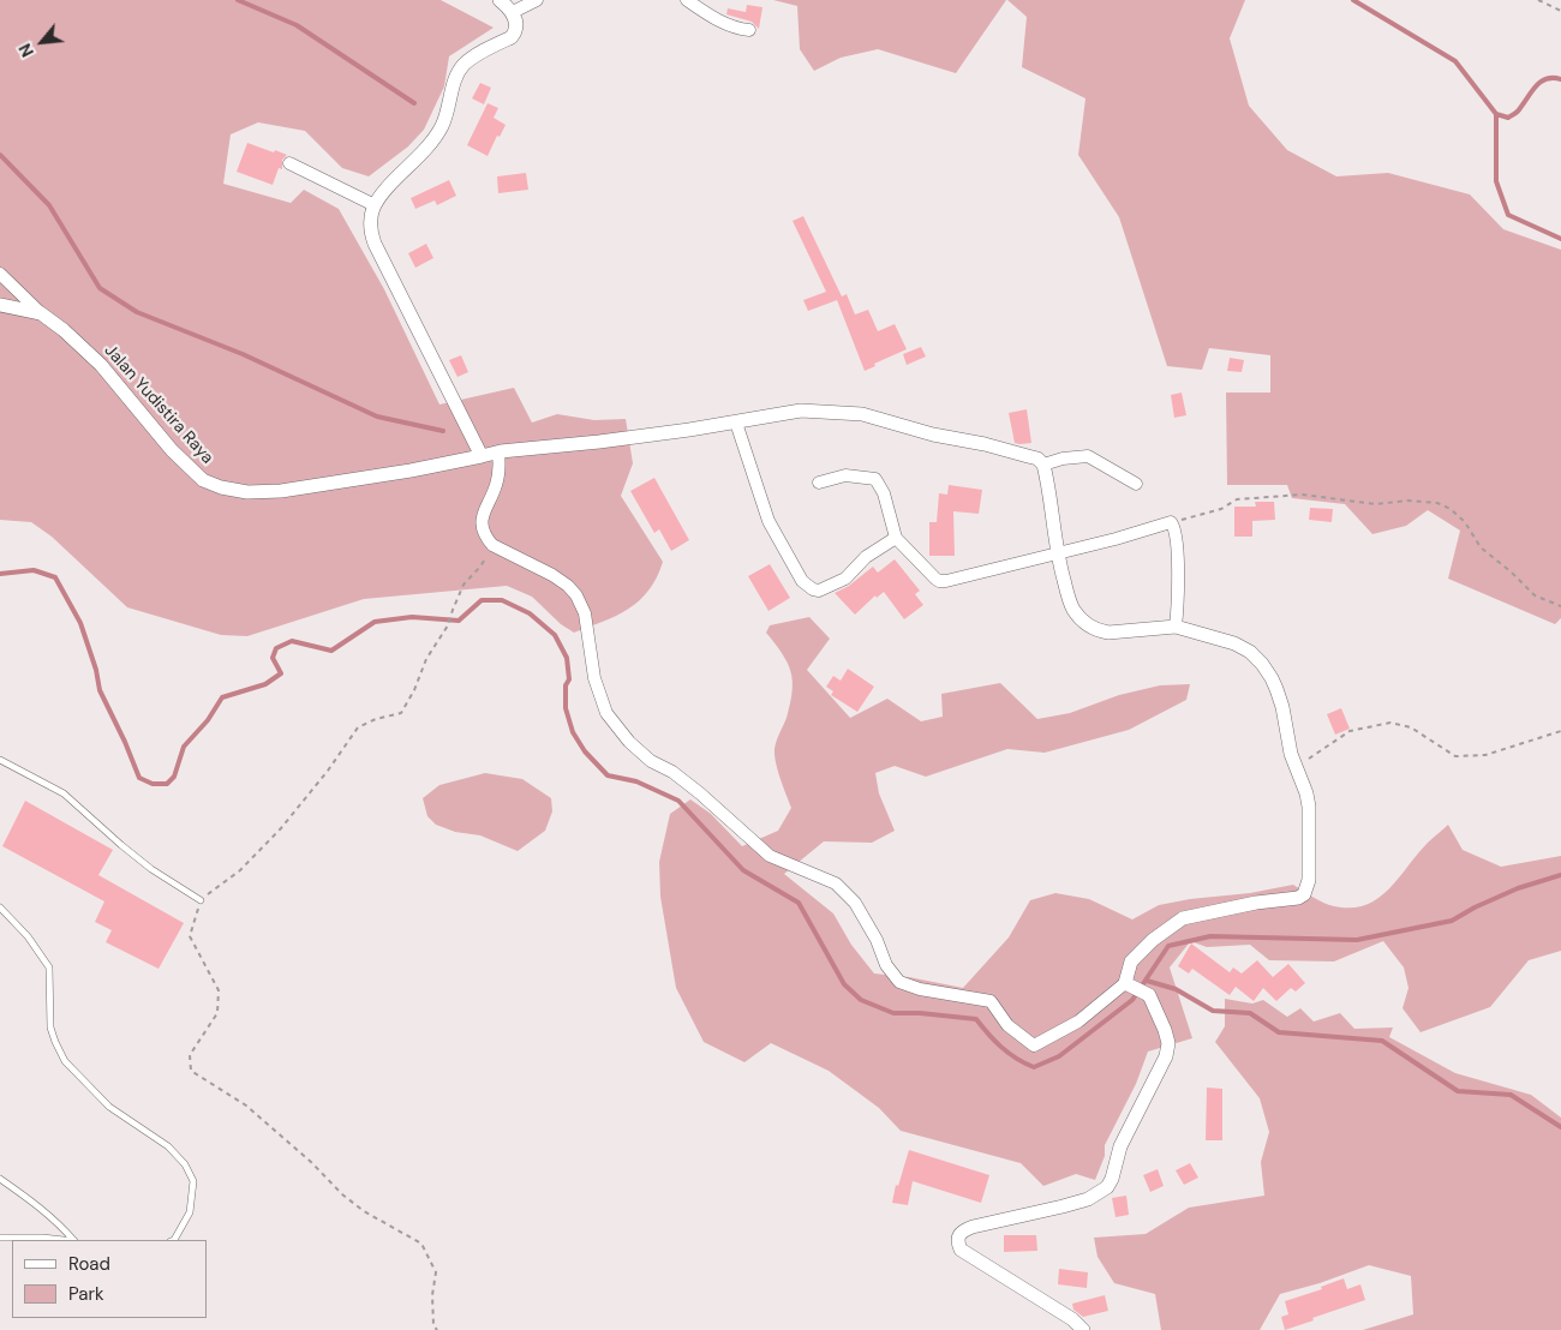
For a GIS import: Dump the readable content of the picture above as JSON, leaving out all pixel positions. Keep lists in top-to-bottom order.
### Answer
{
  "streets": {
    "street": ["Jalan Yudistira Raya"]
  },
  "legend": ["Road", "Park"],
  "north": "bottom left"
}
